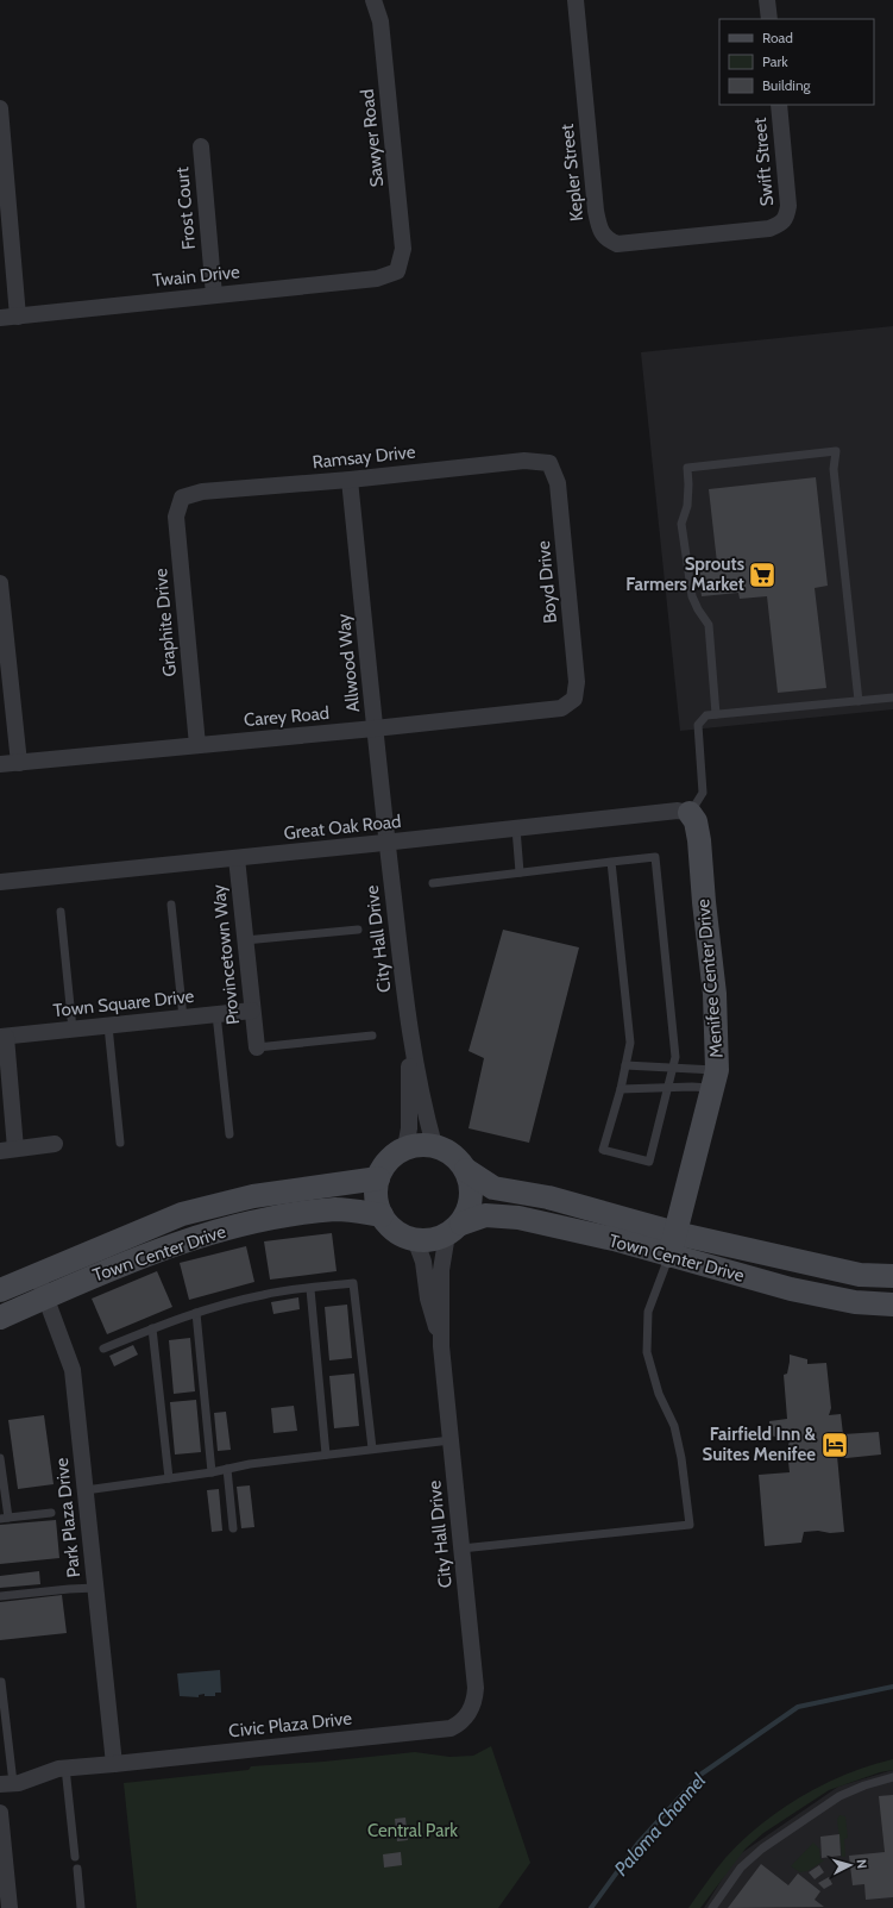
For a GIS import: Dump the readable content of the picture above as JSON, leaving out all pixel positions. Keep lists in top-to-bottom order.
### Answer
{
  "streets": {
    "street": [
      "Sawyer Road",
      "Swift Street",
      "Kepler Street",
      "Frost Court",
      "Twain Drive",
      "Ramsay Drive",
      "Boyd Drive",
      "Graphite Drive",
      "Allwood Way",
      "Carey Road",
      "Great Oak Road",
      "City Hall Drive",
      "Provincetown Way",
      "Menifee Center Drive",
      "Town Square Drive",
      "Town Center Drive",
      "Park Plaza Drive",
      "Civic Plaza Drive"
    ]
  },
  "crossings": [
    ["Sawyer Road", "Twain Drive"],
    ["Swift Street", "Kepler Street"],
    ["Frost Court", "Twain Drive"],
    ["Ramsay Drive", "Boyd Drive"],
    ["Ramsay Drive", "Graphite Drive"],
    ["Ramsay Drive", "Allwood Way"],
    ["Boyd Drive", "Carey Road"],
    ["Graphite Drive", "Carey Road"],
    ["Allwood Way", "Carey Road"],
    ["Allwood Way", "Great Oak Road"],
    ["Allwood Way", "City Hall Drive"],
    ["Great Oak Road", "City Hall Drive"],
    ["Great Oak Road", "Provincetown Way"],
    ["Great Oak Road", "Menifee Center Drive"],
    ["City Hall Drive", "Town Center Drive"],
    ["City Hall Drive", "Civic Plaza Drive"],
    ["Provincetown Way", "Town Square Drive"],
    ["Menifee Center Drive", "Town Center Drive"],
    ["Town Center Drive", "Park Plaza Drive"],
    ["Park Plaza Drive", "Civic Plaza Drive"]
  ],
  "water": ["Paloma Channel"],
  "parks": ["Central Park"],
  "places": {
    "supermarket": ["Sprouts Farmers Market"],
    "hotel": ["Fairfield Inn & Suites Menifee"]
  },
  "legend": ["Road", "Park", "Building"],
  "north": "right"
}
